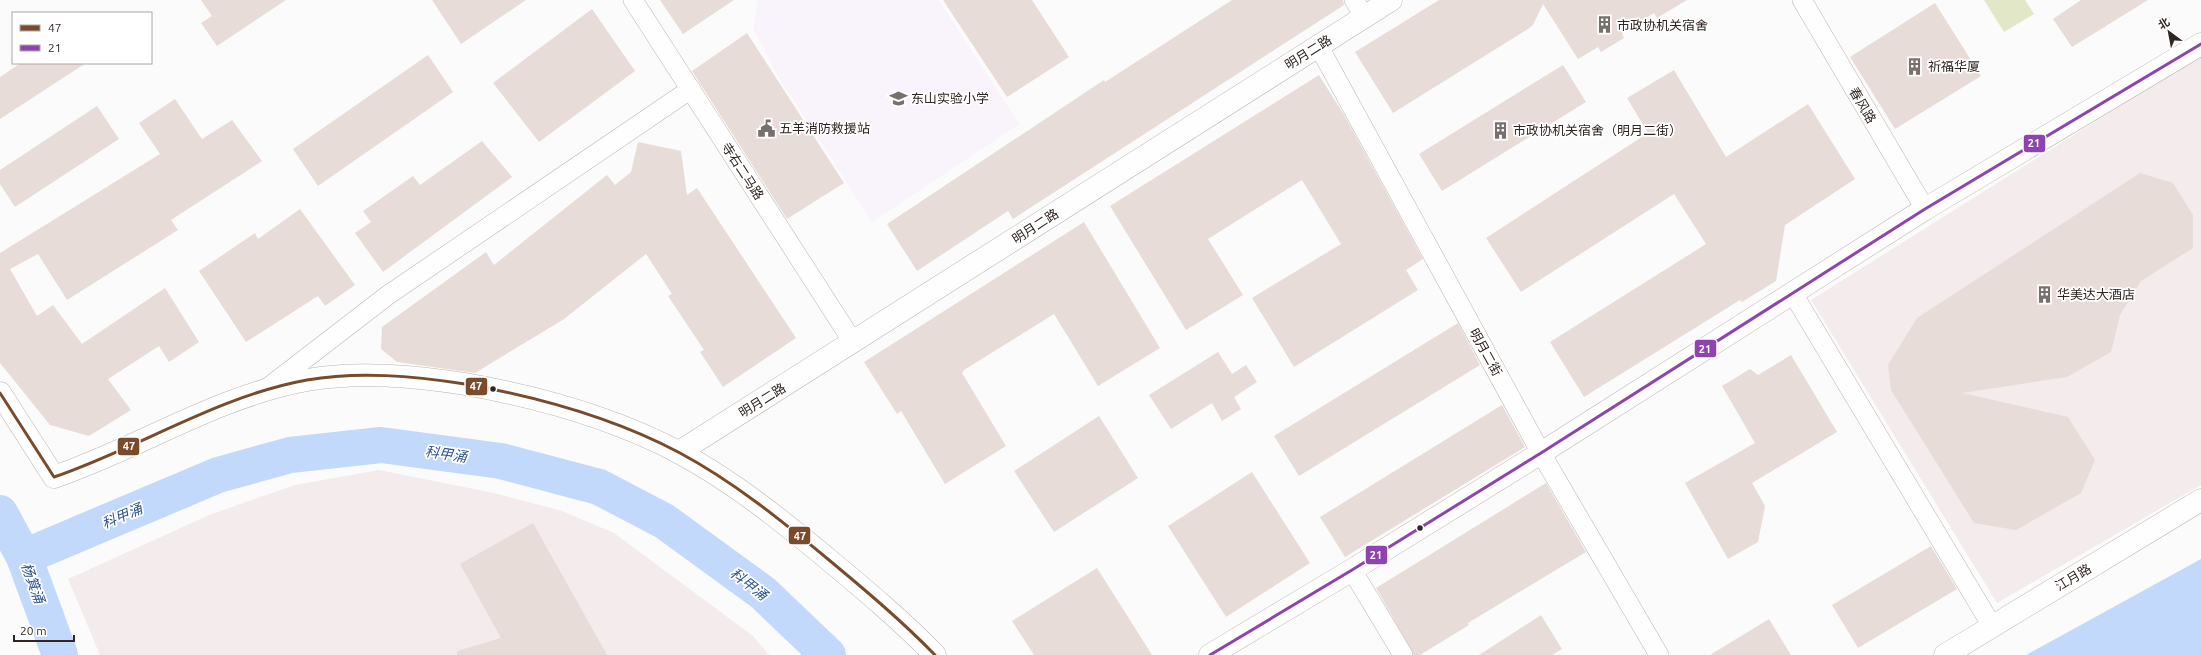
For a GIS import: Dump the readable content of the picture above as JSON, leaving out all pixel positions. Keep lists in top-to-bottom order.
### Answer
{
  "streets": {
    "street": [
      "明月二路",
      "春风路",
      "寺右二马路",
      "明月二街",
      "江月路"
    ]
  },
  "crossings": [
    ["明月二路", "寺右二马路"],
    ["明月二路", "明月二街"]
  ],
  "water": ["科甲涌", "杨箕涌"],
  "places": {
    "building": [
      "市政协机关宿舍",
      "祈福华厦",
      "市政协机关宿舍（明月二街）",
      "华美达大酒店"
    ],
    "school or university": ["东山实验小学"],
    "public building": ["五羊消防救援站"]
  },
  "lines": ["transit line 21", "transit line 47"],
  "legend": ["47", "21"],
  "scale_bar": "20 m",
  "north": "top left"
}
